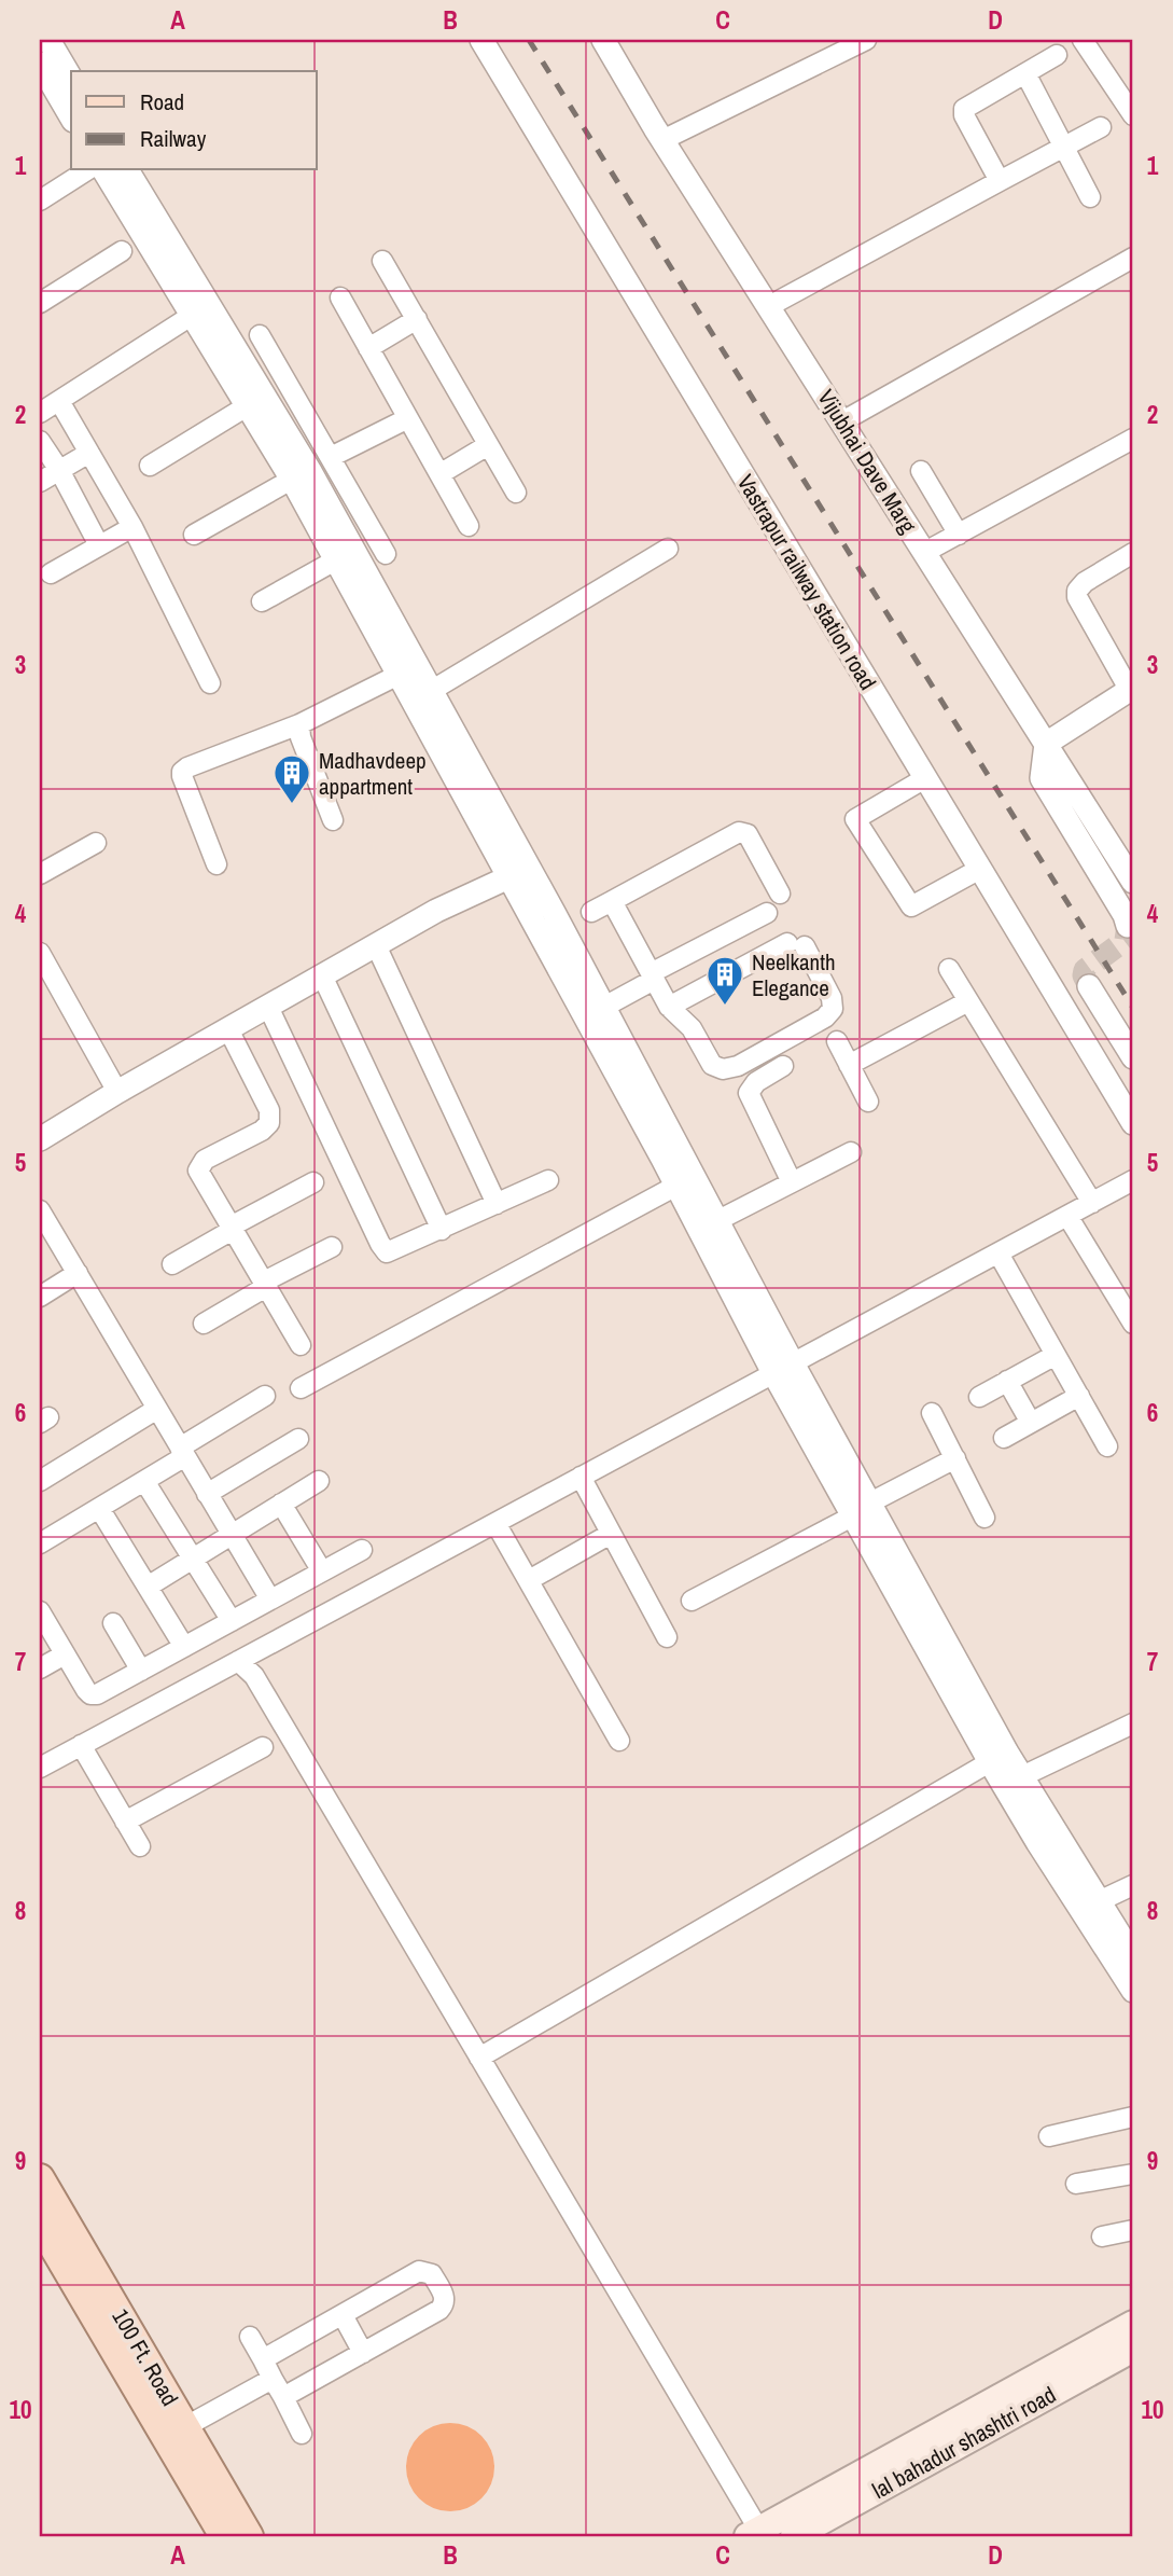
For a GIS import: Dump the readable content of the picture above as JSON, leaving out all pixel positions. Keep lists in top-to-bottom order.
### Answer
{
  "streets": {
    "main road": ["100 Ft. Road", "lal bahadur shashtri road"],
    "street": ["Vijubhai Dave Marg", "Vastrapur railway station road"]
  },
  "places": {
    "building": ["Madhavdeep appartment", "Neelkanth Elegance"]
  },
  "legend": ["Road", "Railway"],
  "grid": {
    "columns": [
      "A",
      "B",
      "C",
      "D"
    ],
    "rows": [
      "1",
      "2",
      "3",
      "4",
      "5",
      "6",
      "7",
      "8",
      "9",
      "10"
    ]
  }
}
